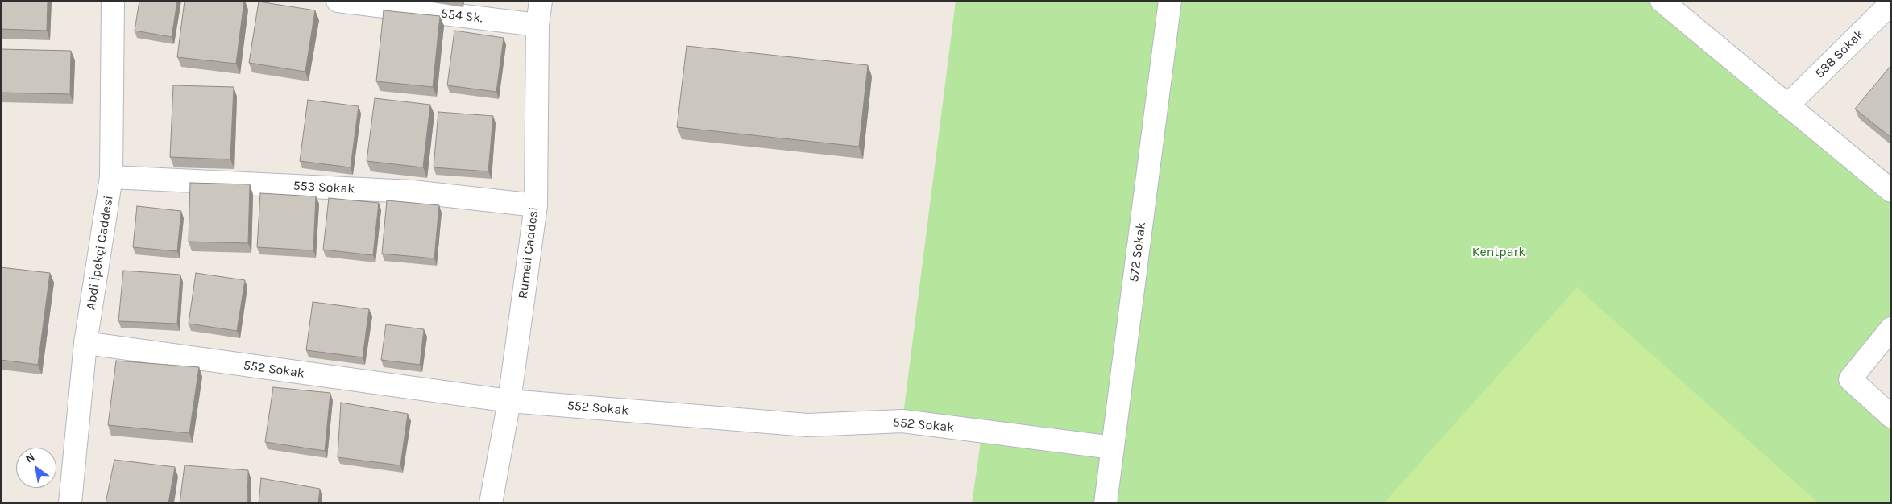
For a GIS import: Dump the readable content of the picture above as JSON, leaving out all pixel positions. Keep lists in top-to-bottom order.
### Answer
{
  "streets": {
    "street": [
      "554 Sk.",
      "588 Sokak",
      "553 Sokak",
      "572 Sokak",
      "Abdi İpekçi Caddesi",
      "Rumeli Caddesi",
      "552 Sokak"
    ]
  },
  "crossings": [
    ["554 Sk.", "Rumeli Caddesi"],
    ["553 Sokak", "Abdi İpekçi Caddesi"],
    ["553 Sokak", "Rumeli Caddesi"],
    ["572 Sokak", "552 Sokak"],
    ["Abdi İpekçi Caddesi", "552 Sokak"],
    ["Rumeli Caddesi", "552 Sokak"]
  ],
  "parks": ["Kentpark"],
  "north": "top left"
}
